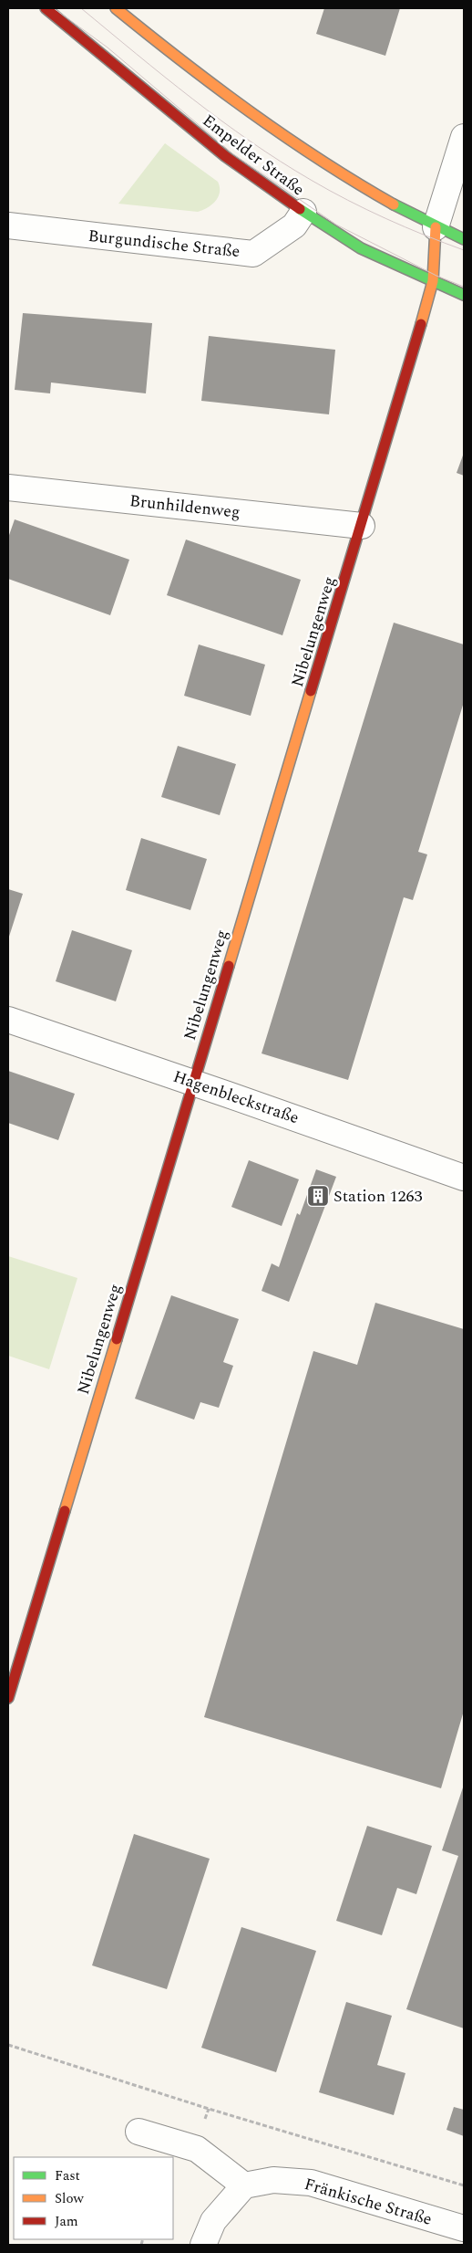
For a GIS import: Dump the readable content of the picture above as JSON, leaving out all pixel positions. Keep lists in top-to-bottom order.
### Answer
{
  "streets": {
    "street": [
      "Empelder Straße",
      "Burgundische Straße",
      "Brunhildenweg",
      "Nibelungenweg",
      "Hagenbleckstraße",
      "Fränkische Straße"
    ]
  },
  "crossings": [
    ["Empelder Straße", "Burgundische Straße"],
    ["Empelder Straße", "Nibelungenweg"],
    ["Brunhildenweg", "Nibelungenweg"],
    ["Nibelungenweg", "Hagenbleckstraße"]
  ],
  "places": {
    "building": ["Station 1263"]
  },
  "legend": ["Fast", "Slow", "Jam"]
}
